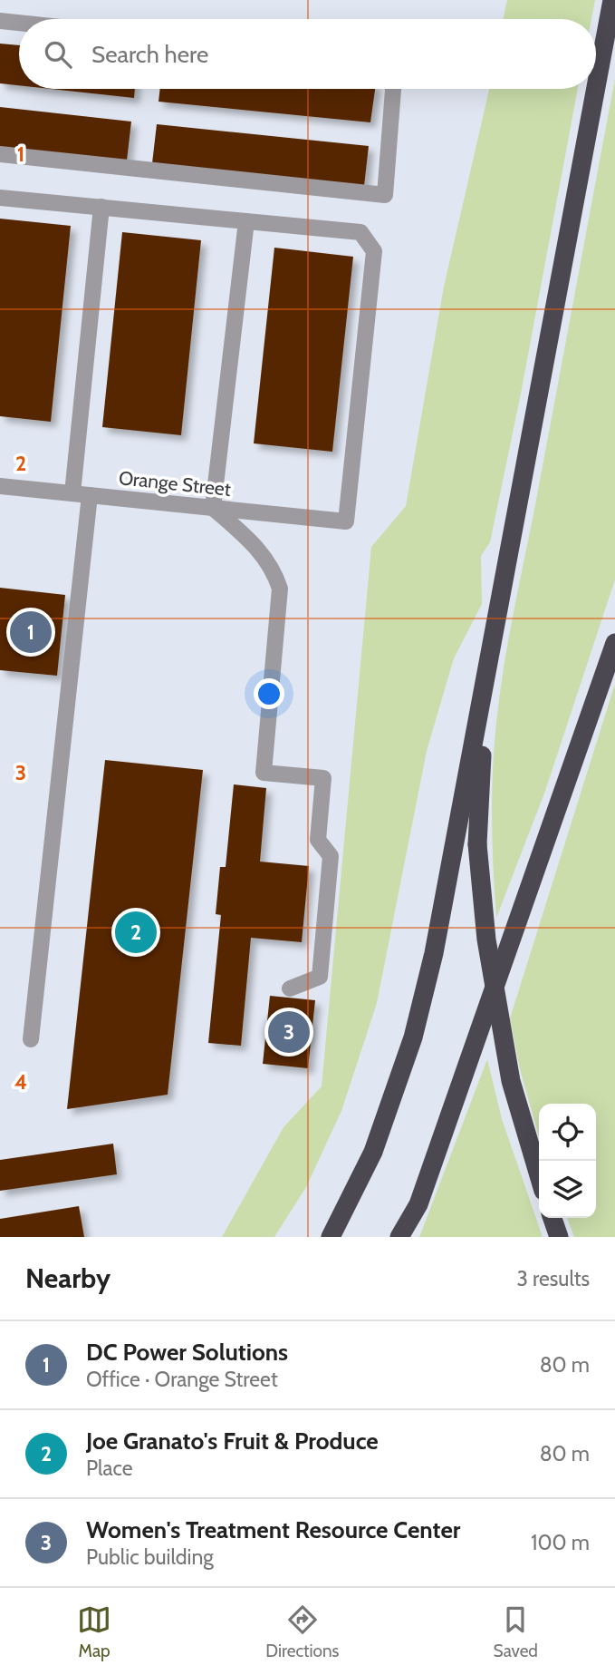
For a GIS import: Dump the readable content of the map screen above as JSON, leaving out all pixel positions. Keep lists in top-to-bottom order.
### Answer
{
  "streets": {
    "street": ["Orange Street"]
  },
  "page": {
    "search": "Search here",
    "pins": ["1", "2", "3"],
    "heading": ["Nearby", "3 results"],
    "list": [
      {
        "mark": "1",
        "name": "DC Power Solutions",
        "note": "Office · Orange Street",
        "value": "80 m"
      },
      {
        "mark": "2",
        "name": "Joe Granato's Fruit & Produce",
        "note": "Place",
        "value": "80 m"
      },
      {
        "mark": "3",
        "name": "Women's Treatment Resource Center",
        "note": "Public building",
        "value": "100 m"
      }
    ],
    "nav": ["Map", "Directions", "Saved"]
  },
  "grid": {
    "rows": [
      "1",
      "2",
      "3",
      "4"
    ]
  }
}
